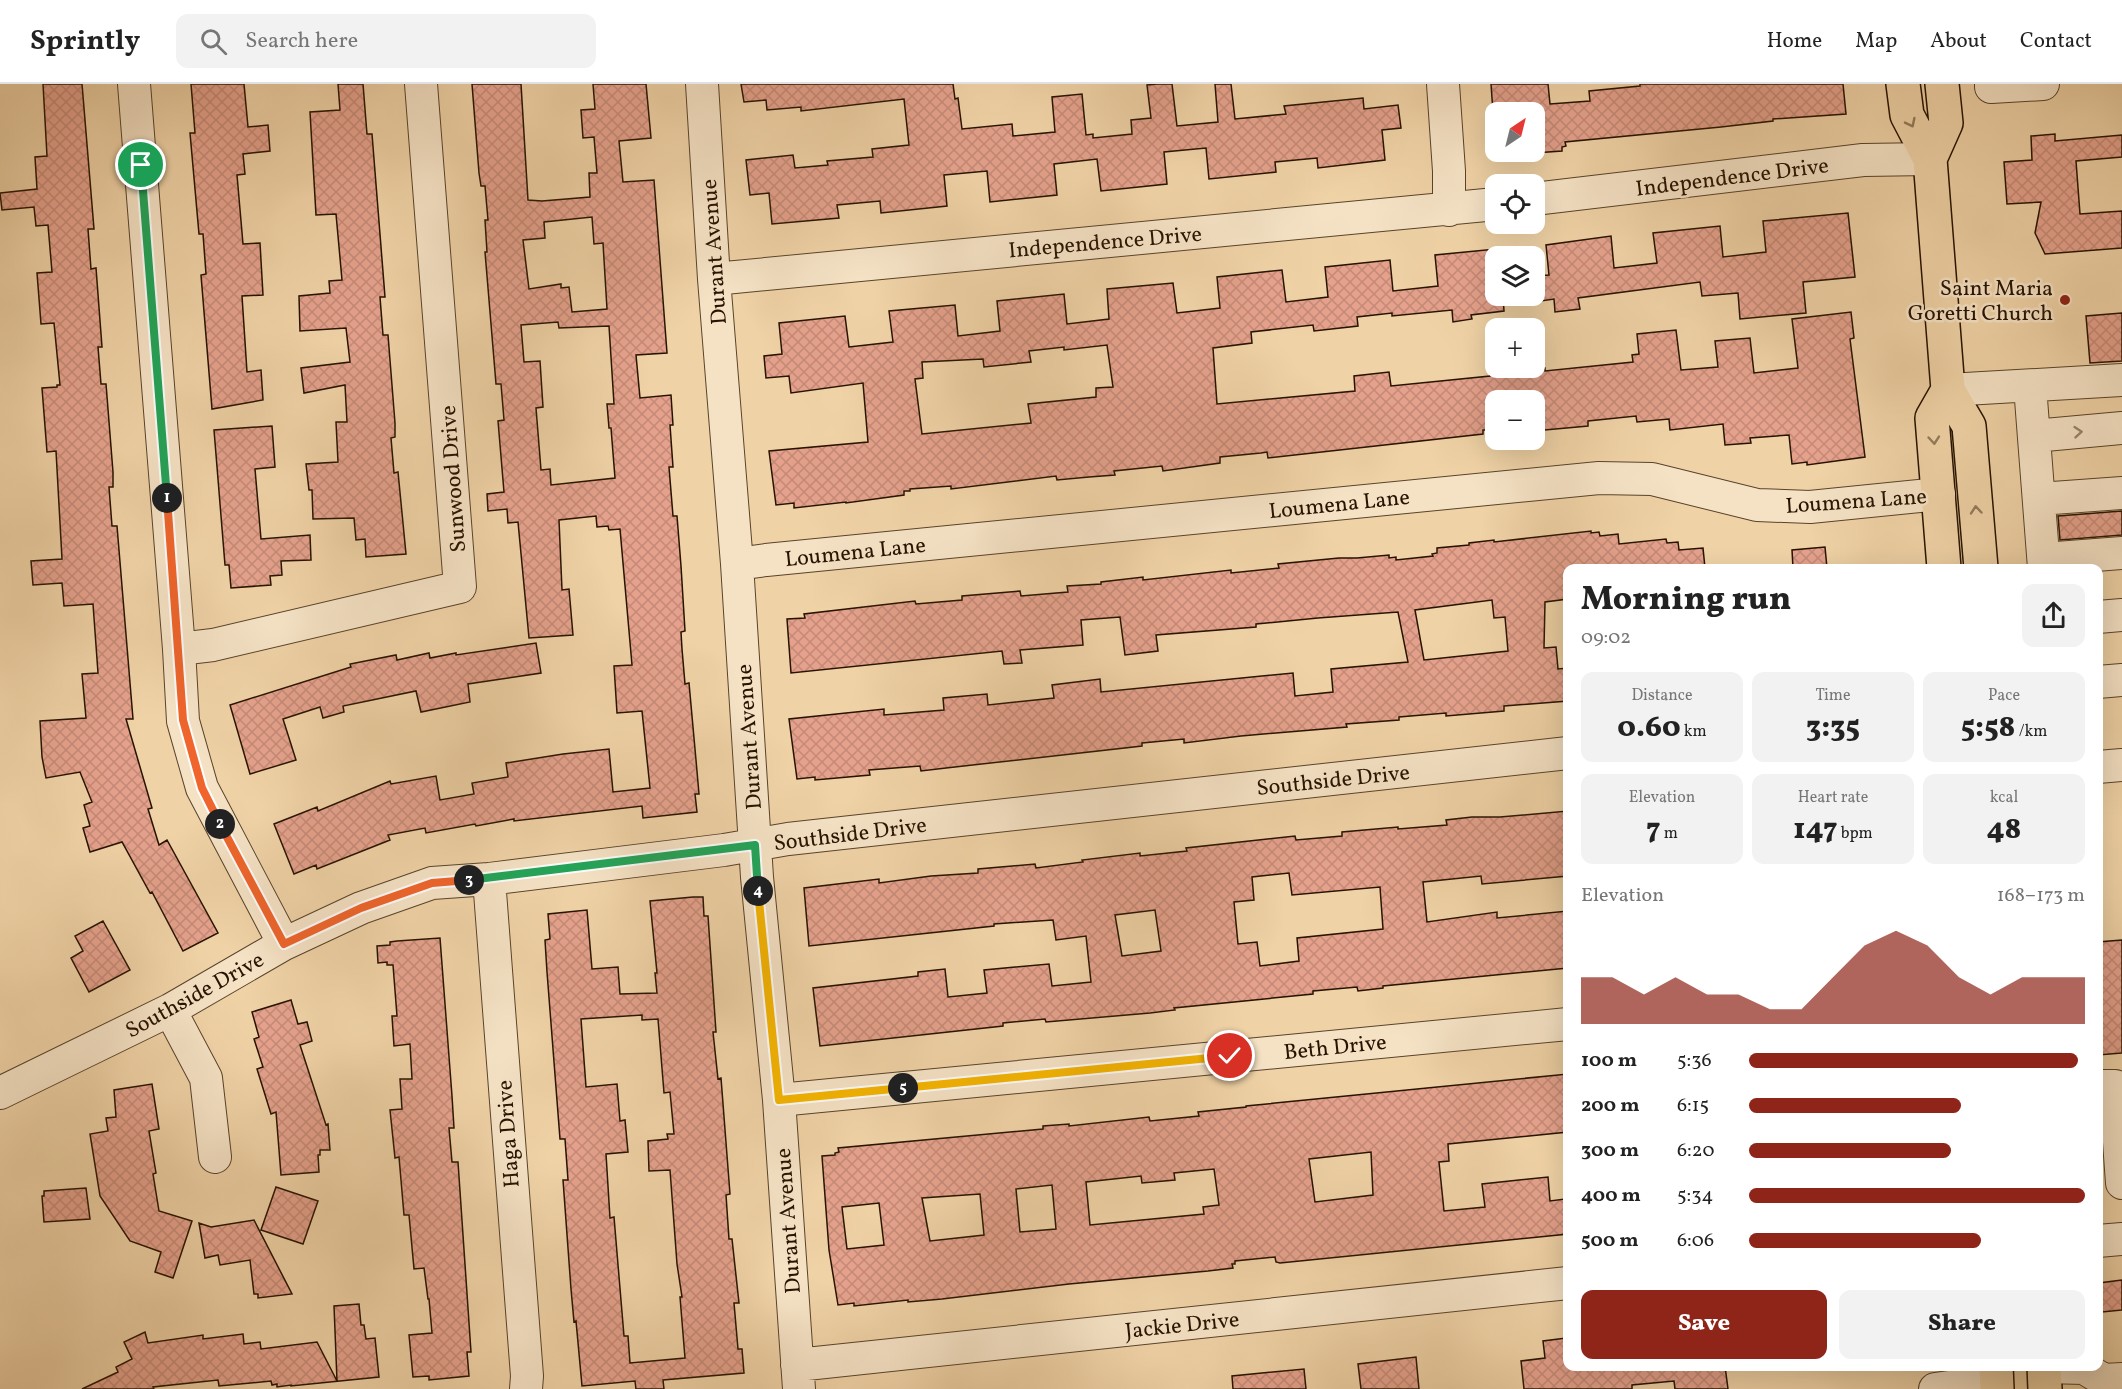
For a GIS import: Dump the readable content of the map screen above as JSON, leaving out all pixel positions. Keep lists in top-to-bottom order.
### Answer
{
  "streets": {
    "street": [
      "Independence Drive",
      "Durant Avenue",
      "Sunwood Drive",
      "Loumena Lane",
      "Southside Drive",
      "Beth Drive",
      "Haga Drive",
      "Jackie Drive"
    ]
  },
  "crossings": [
    ["Independence Drive", "Durant Avenue"],
    ["Durant Avenue", "Loumena Lane"],
    ["Durant Avenue", "Southside Drive"],
    ["Durant Avenue", "Beth Drive"],
    ["Durant Avenue", "Jackie Drive"],
    ["Southside Drive", "Haga Drive"]
  ],
  "places": ["Saint Maria Goretti Church"],
  "north": "top right",
  "page": {
    "header": "Sprintly",
    "search": "Search here",
    "nav": [
      "Home",
      "Map",
      "About",
      "Contact"
    ],
    "map_buttons": ["+", "−"],
    "pins": [
      "1",
      "2",
      "3",
      "4",
      "5"
    ],
    "heading": ["Morning run", "09:02"],
    "stats": [
      ["Distance", "0.60 km"],
      ["Time", "3:35"],
      ["Pace", "5:58 /km"],
      ["Elevation", "7 m"],
      ["Heart rate", "147 bpm"],
      ["kcal", "48"]
    ],
    "chart": ["Elevation", "168–173 m"],
    "list": [
      {
        "name": "100 m",
        "note": "5:36"
      },
      {
        "name": "200 m",
        "note": "6:15"
      },
      {
        "name": "300 m",
        "note": "6:20"
      },
      {
        "name": "400 m",
        "note": "5:34"
      },
      {
        "name": "500 m",
        "note": "6:06"
      }
    ],
    "buttons": ["Save", "Share"]
  }
}
